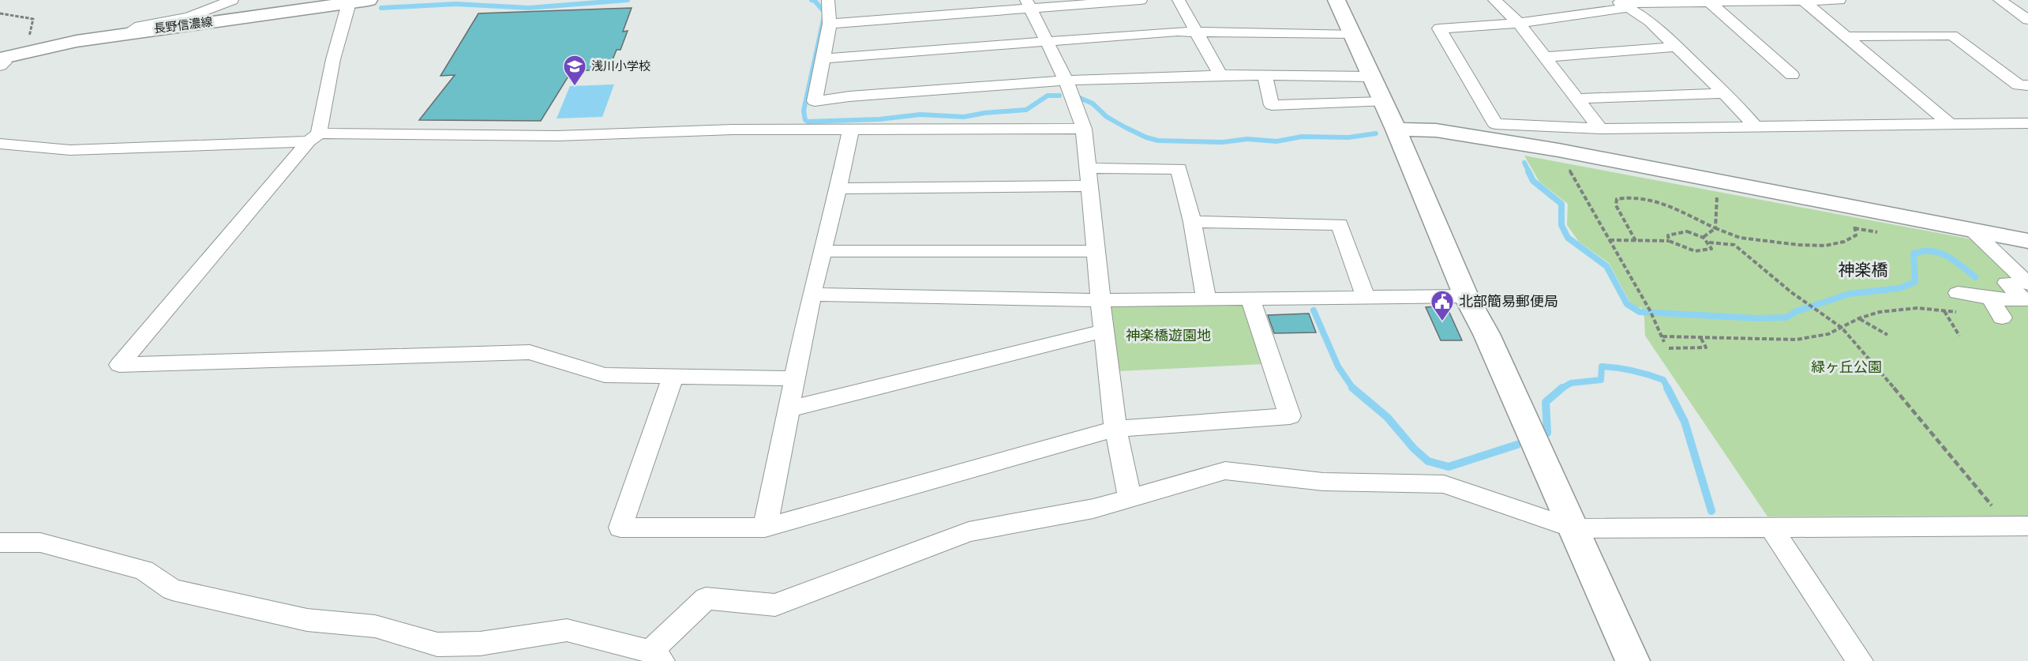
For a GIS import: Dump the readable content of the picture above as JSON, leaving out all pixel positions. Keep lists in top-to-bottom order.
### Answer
{
  "streets": {
    "street": ["長野信濃線"]
  },
  "districts": ["神楽橋"],
  "parks": ["神楽橋遊園地", "緑ヶ丘公園"],
  "places": {
    "school or university": ["浅川小学校"],
    "public building": ["北部簡易郵便局"]
  }
}
